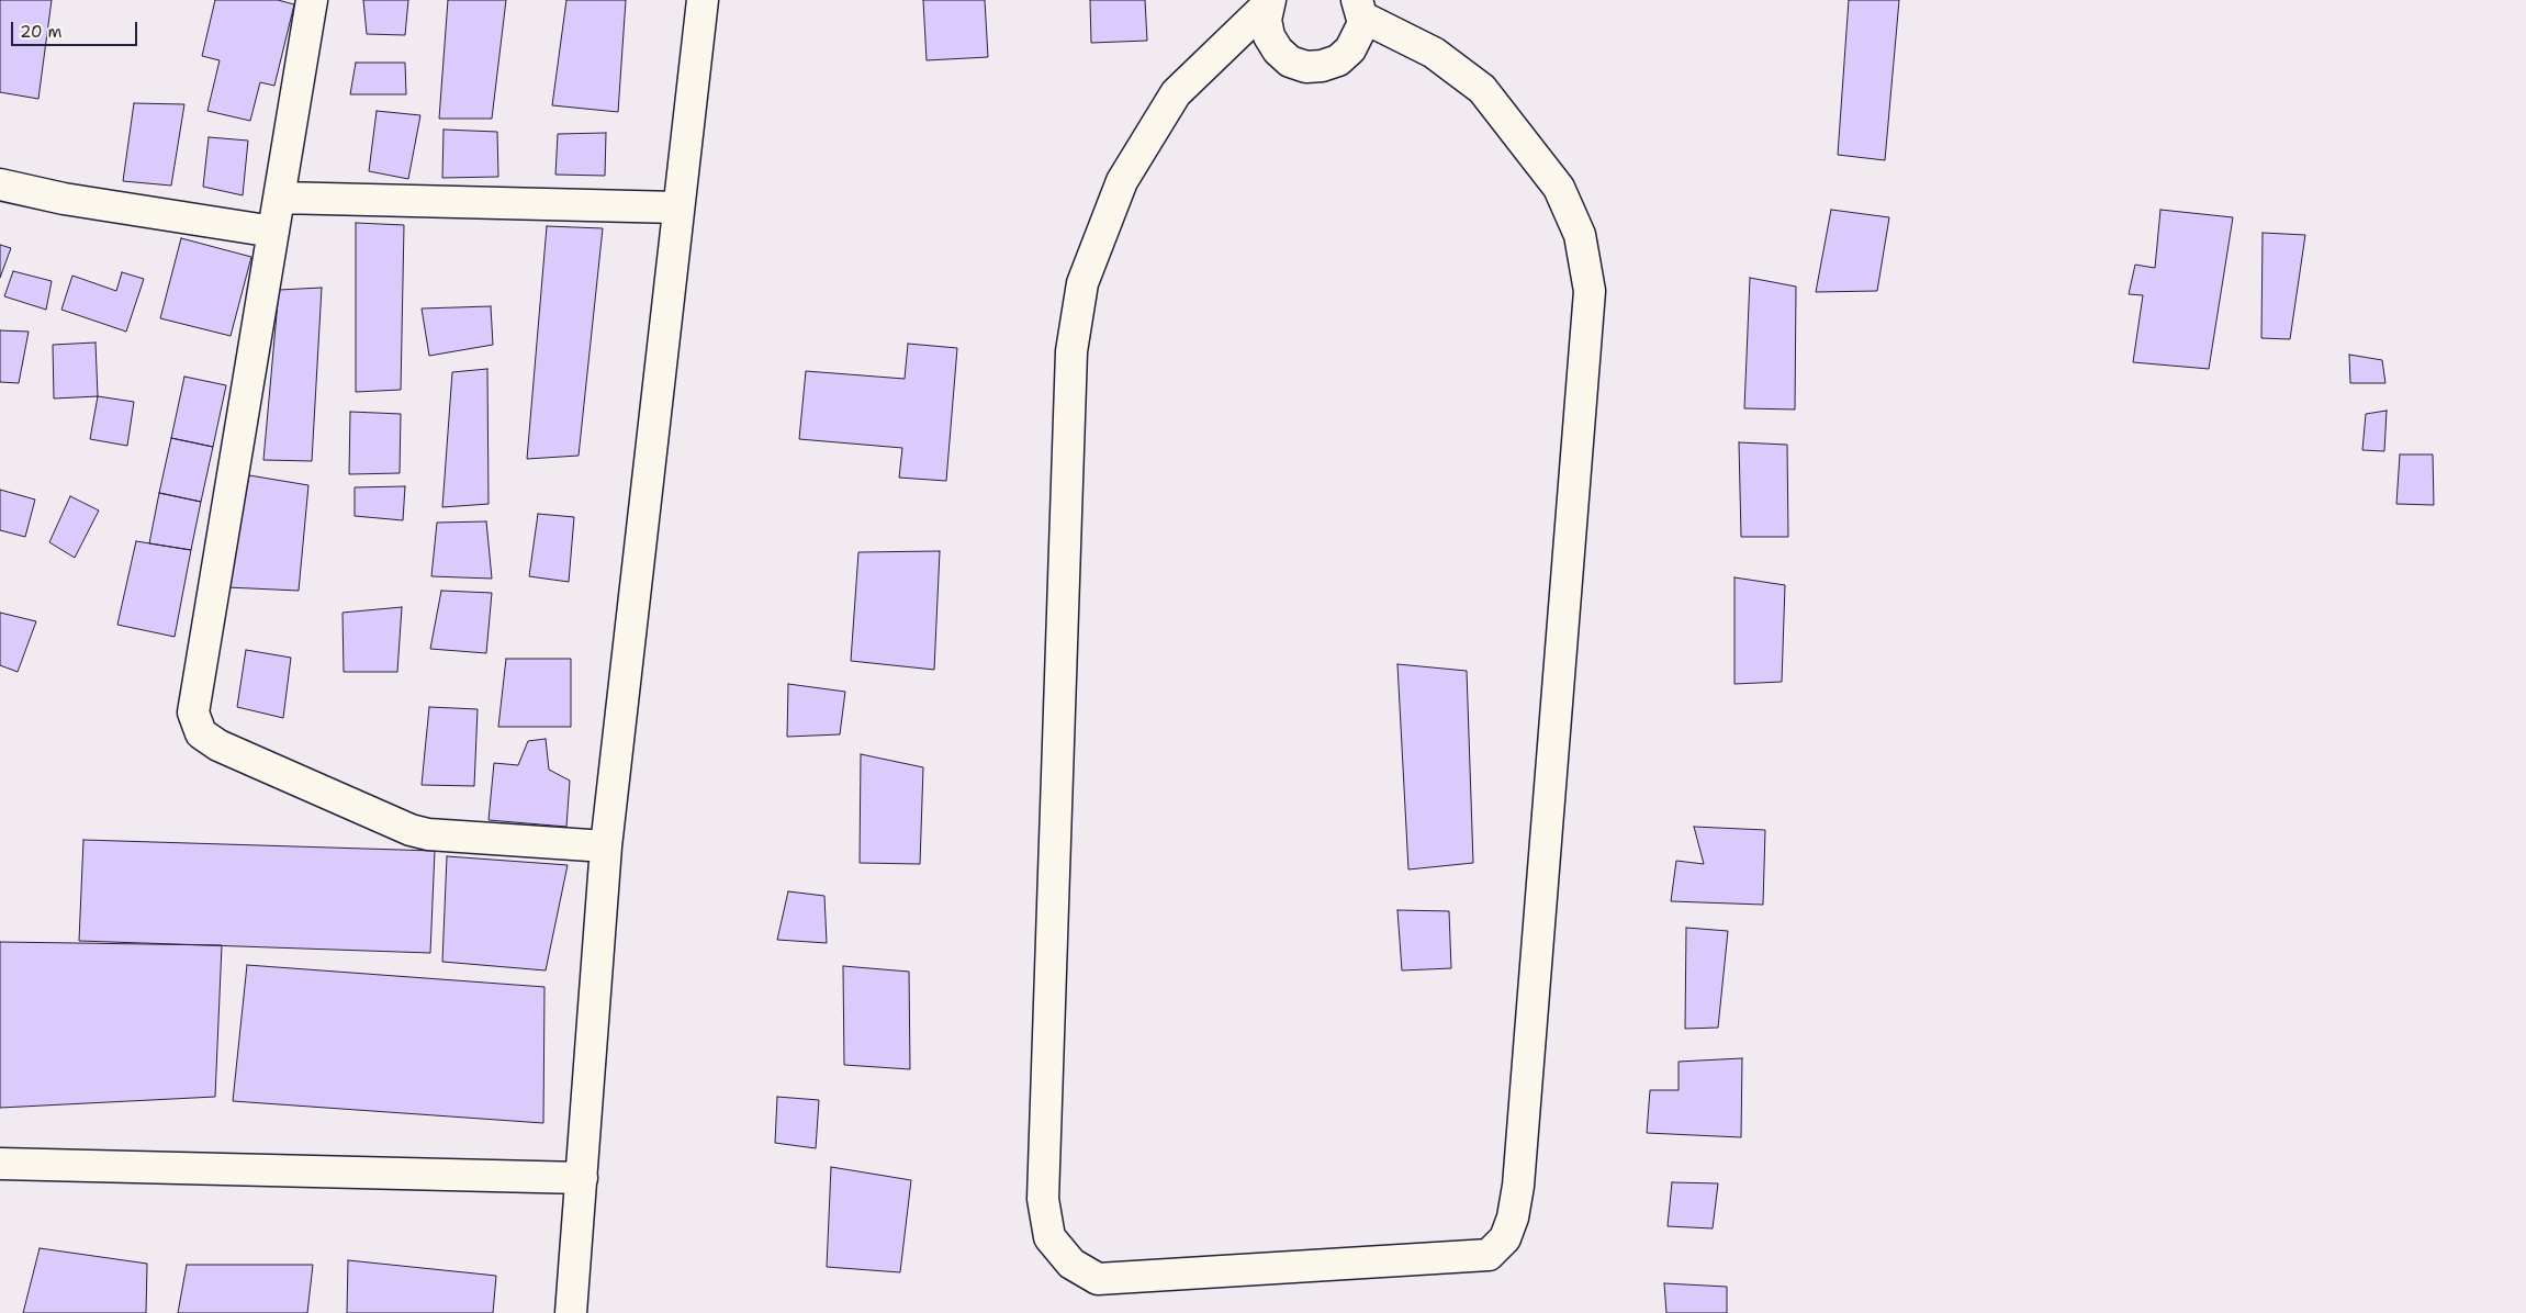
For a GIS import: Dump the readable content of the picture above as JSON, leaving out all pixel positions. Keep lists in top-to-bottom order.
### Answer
{
  "scale_bar": "20 m"
}
